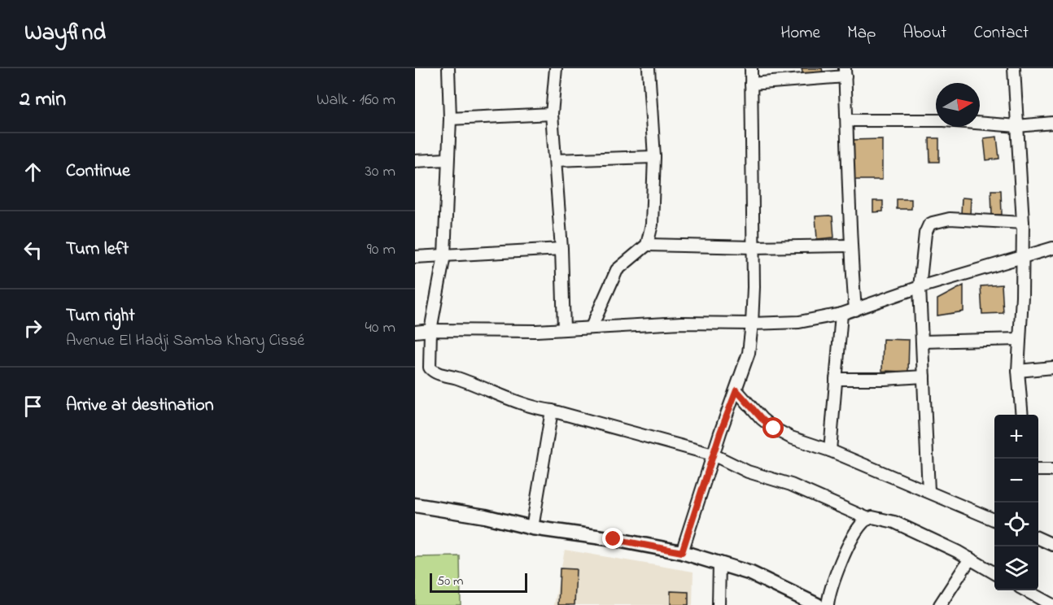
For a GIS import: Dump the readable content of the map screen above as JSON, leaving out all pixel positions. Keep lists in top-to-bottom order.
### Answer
{
  "scale_bar": "50 m",
  "north": "right",
  "page": {
    "header": "Wayfind",
    "nav": [
      "Home",
      "Map",
      "About",
      "Contact"
    ],
    "heading": ["2 min", "Walk · 160 m"],
    "list": [
      ["Continue", "30 m"],
      ["Turn left", "90 m"],
      ["Turn right", "Avenue El Hadji Samba Khary Cissé", "40 m"],
      "Arrive at destination"
    ],
    "map_buttons": ["+", "−"],
    "scale": "50 m"
  }
}
